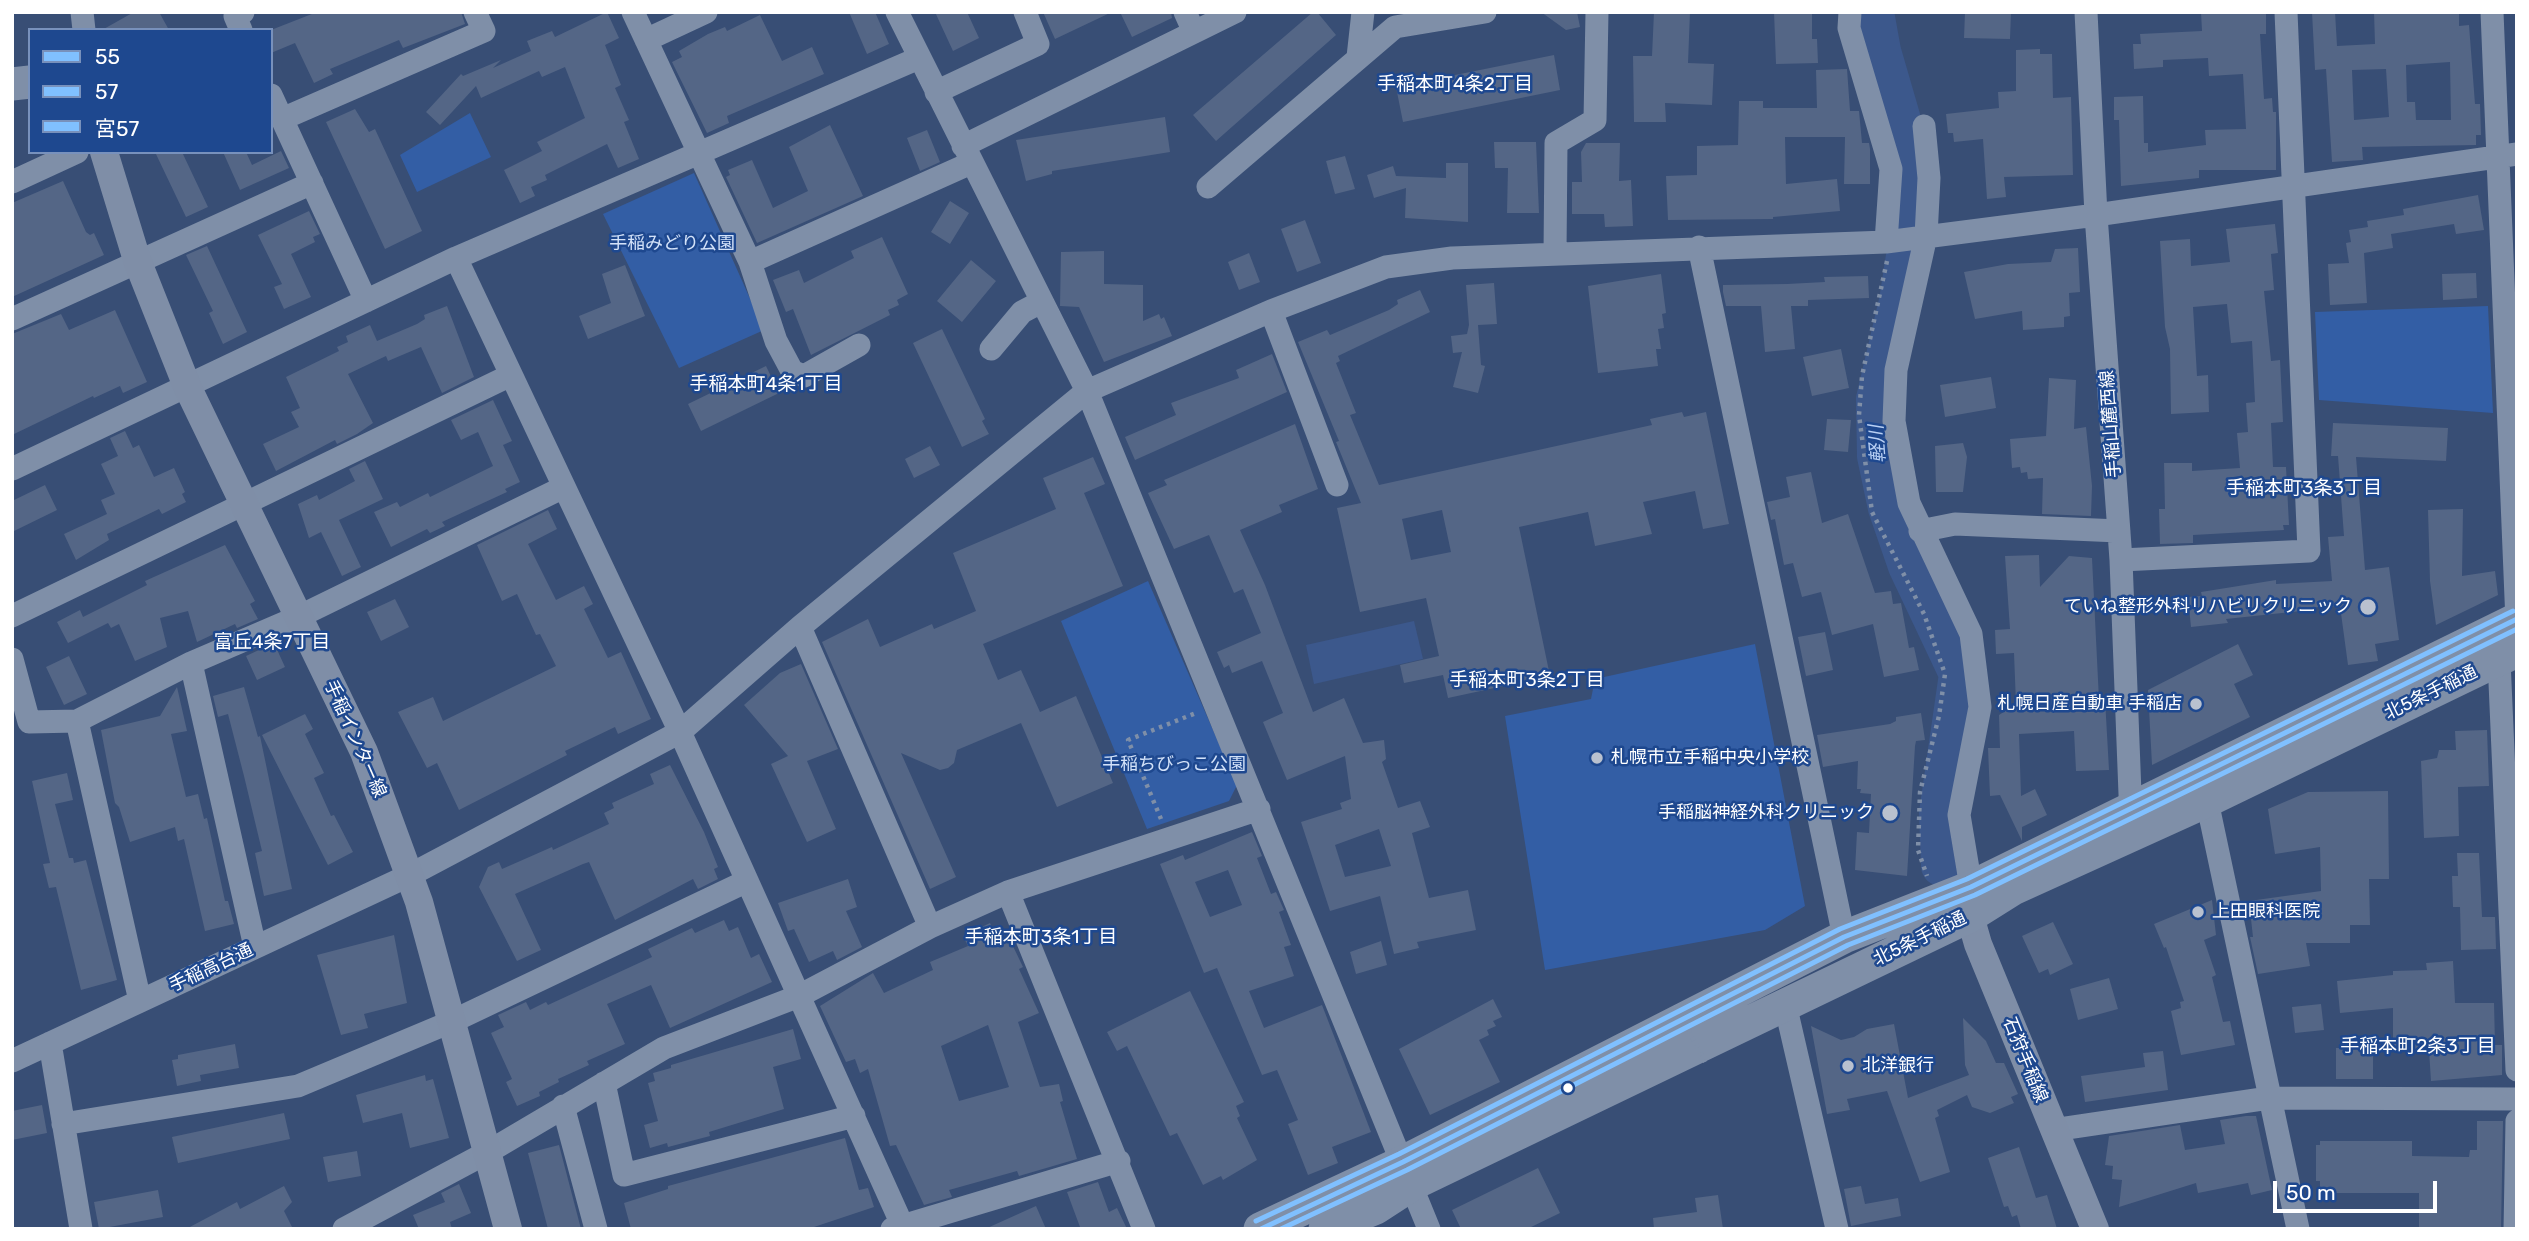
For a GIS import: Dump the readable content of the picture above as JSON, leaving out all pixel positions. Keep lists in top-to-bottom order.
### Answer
{
  "streets": {
    "highway": ["北5条手稲通"],
    "main road": ["手稲インター線", "石狩手稲線"],
    "street": ["手稲山麓西線", "手稲高台通"]
  },
  "crossings": [
    ["手稲山麓西線", "北5条手稲通"],
    ["手稲山麓西線", "手稲高台通"],
    ["北5条手稲通", "石狩手稲線"],
    ["手稲インター線", "手稲高台通"]
  ],
  "districts": [
    "手稲本町4条2丁目",
    "手稲本町4条1丁目",
    "手稲本町3条3丁目",
    "富丘4条7丁目",
    "手稲本町3条2丁目",
    "手稲本町3条1丁目",
    "手稲本町2条3丁目"
  ],
  "water": ["軽川"],
  "parks": ["手稲みどり公園", "手稲ちびっこ公園"],
  "places": [
    "ていね整形外科リハビリクリニック",
    "札幌日産自動車 手稲店",
    "札幌市立手稲中央小学校",
    "手稲脳神経外科クリニック",
    "上田眼科医院",
    "北洋銀行"
  ],
  "lines": ["transit line 宮57", "transit line 55", "transit line 57"],
  "legend": ["55", "57", "宮57"],
  "scale_bar": "50 m"
}
